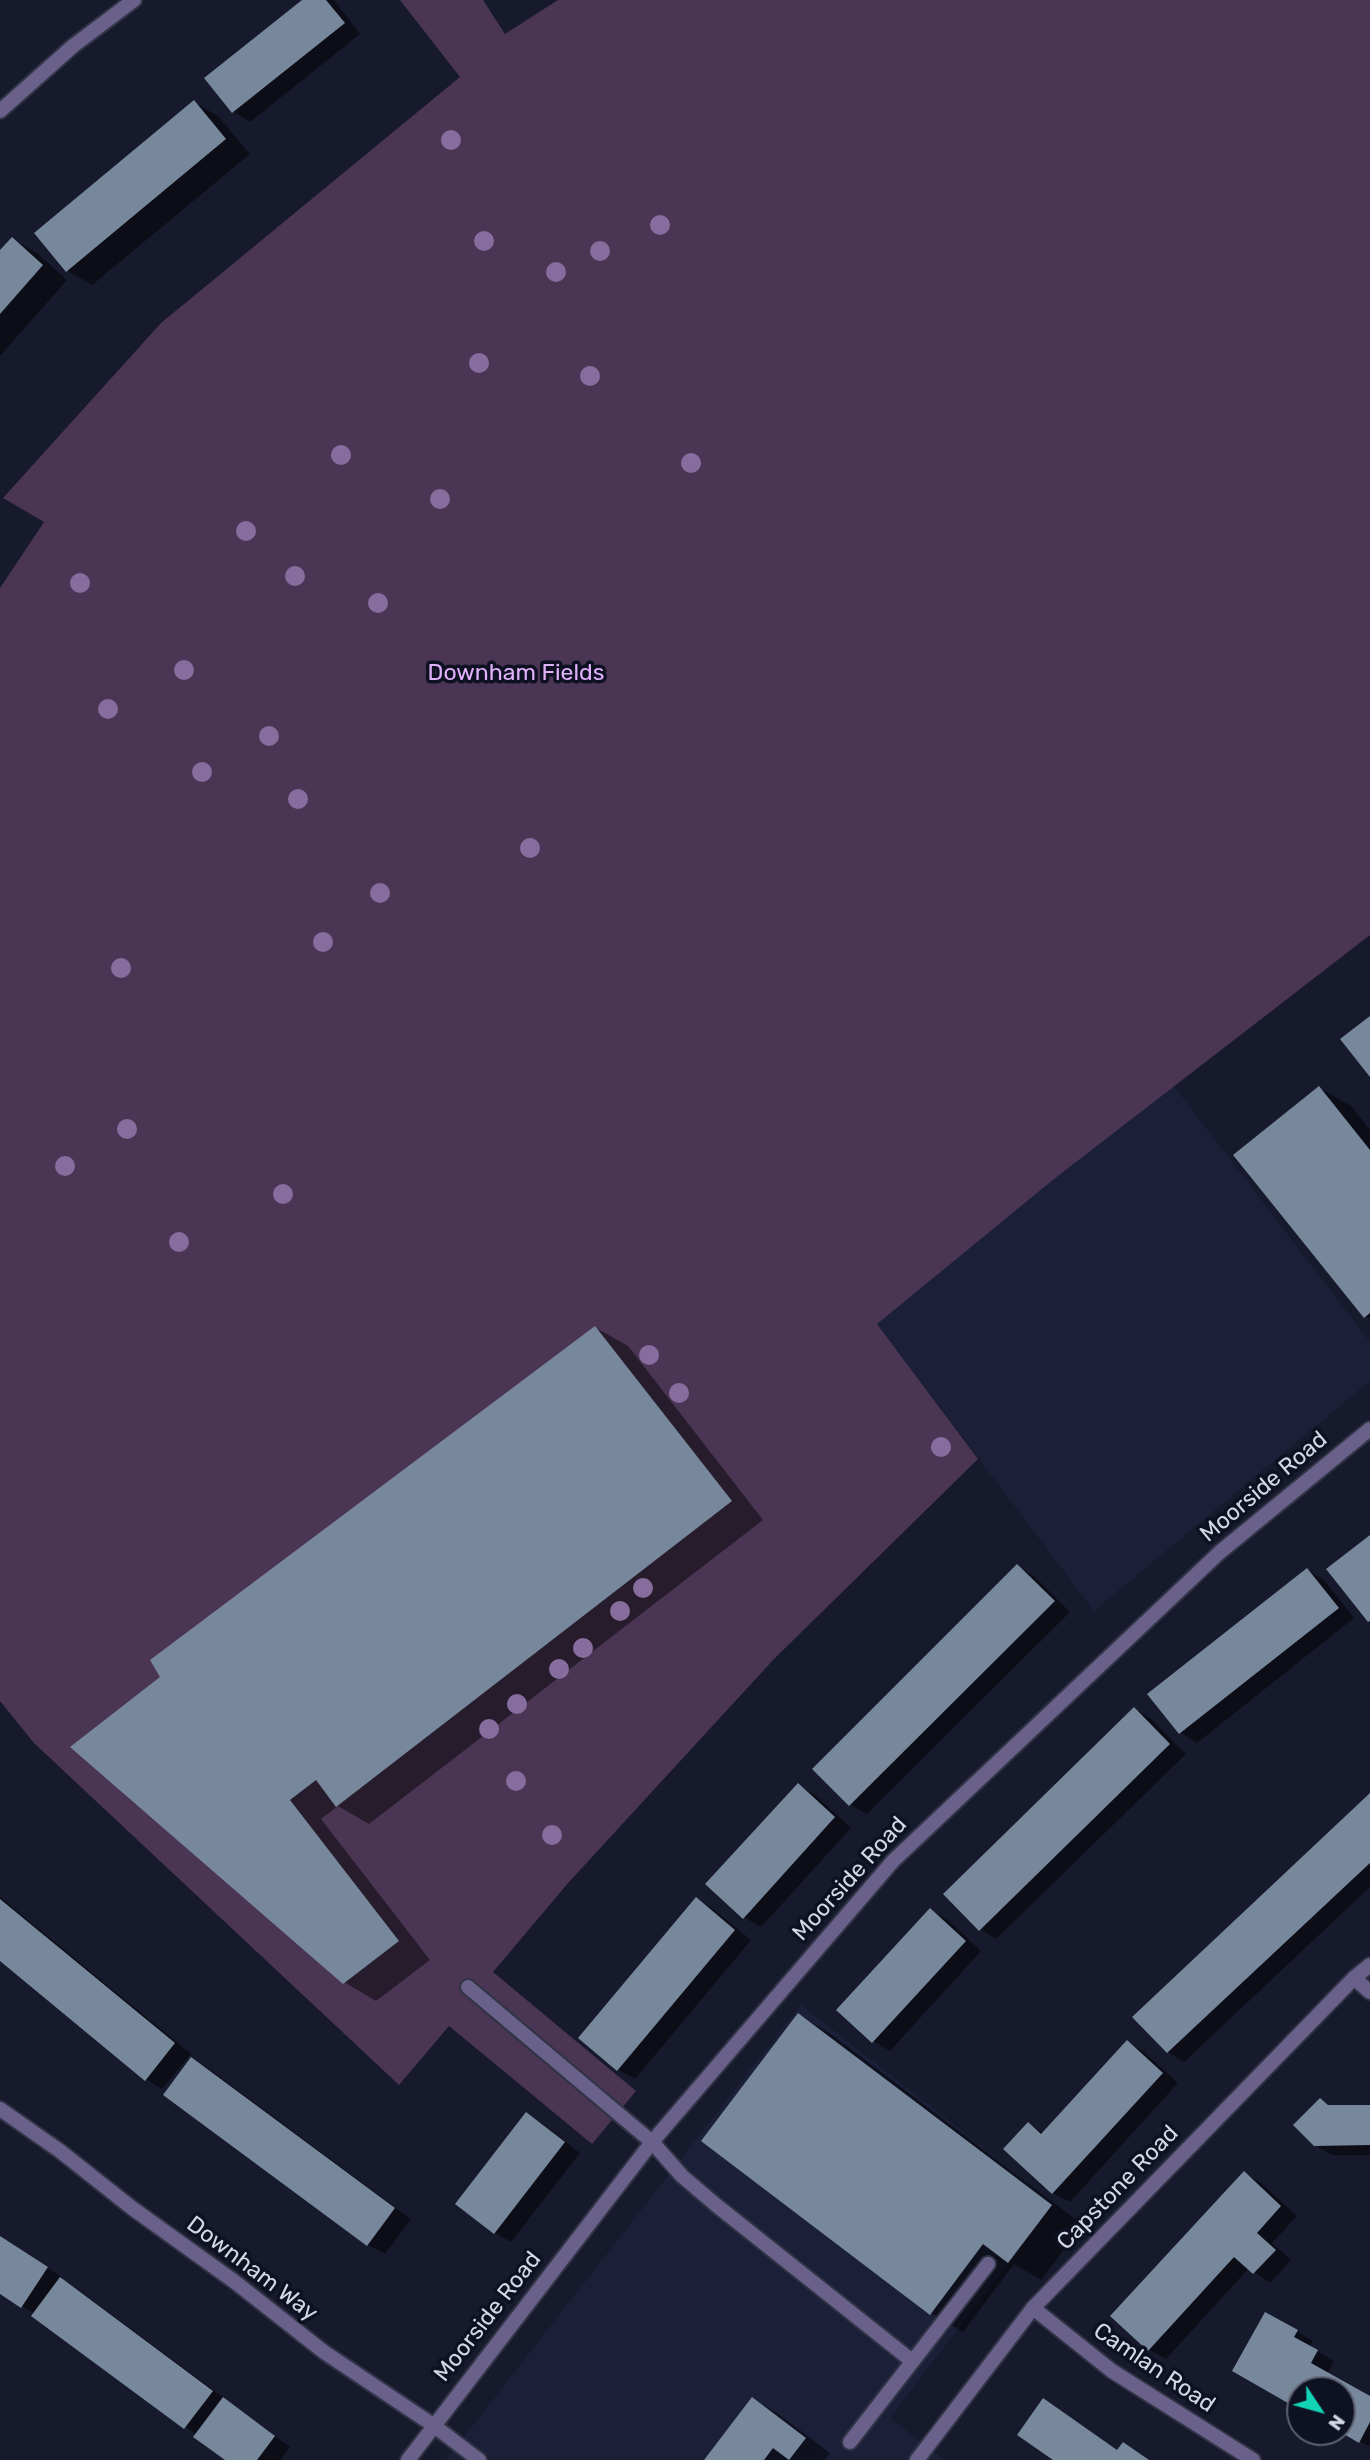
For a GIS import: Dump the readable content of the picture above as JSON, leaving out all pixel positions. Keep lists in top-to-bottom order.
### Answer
{
  "streets": {
    "street": [
      "Moorside Road",
      "Capstone Road",
      "Downham Way",
      "Camlan Road"
    ]
  },
  "crossings": [
    ["Moorside Road", "Downham Way"],
    ["Capstone Road", "Camlan Road"]
  ],
  "parks": ["Downham Fields"],
  "north": "bottom right"
}
